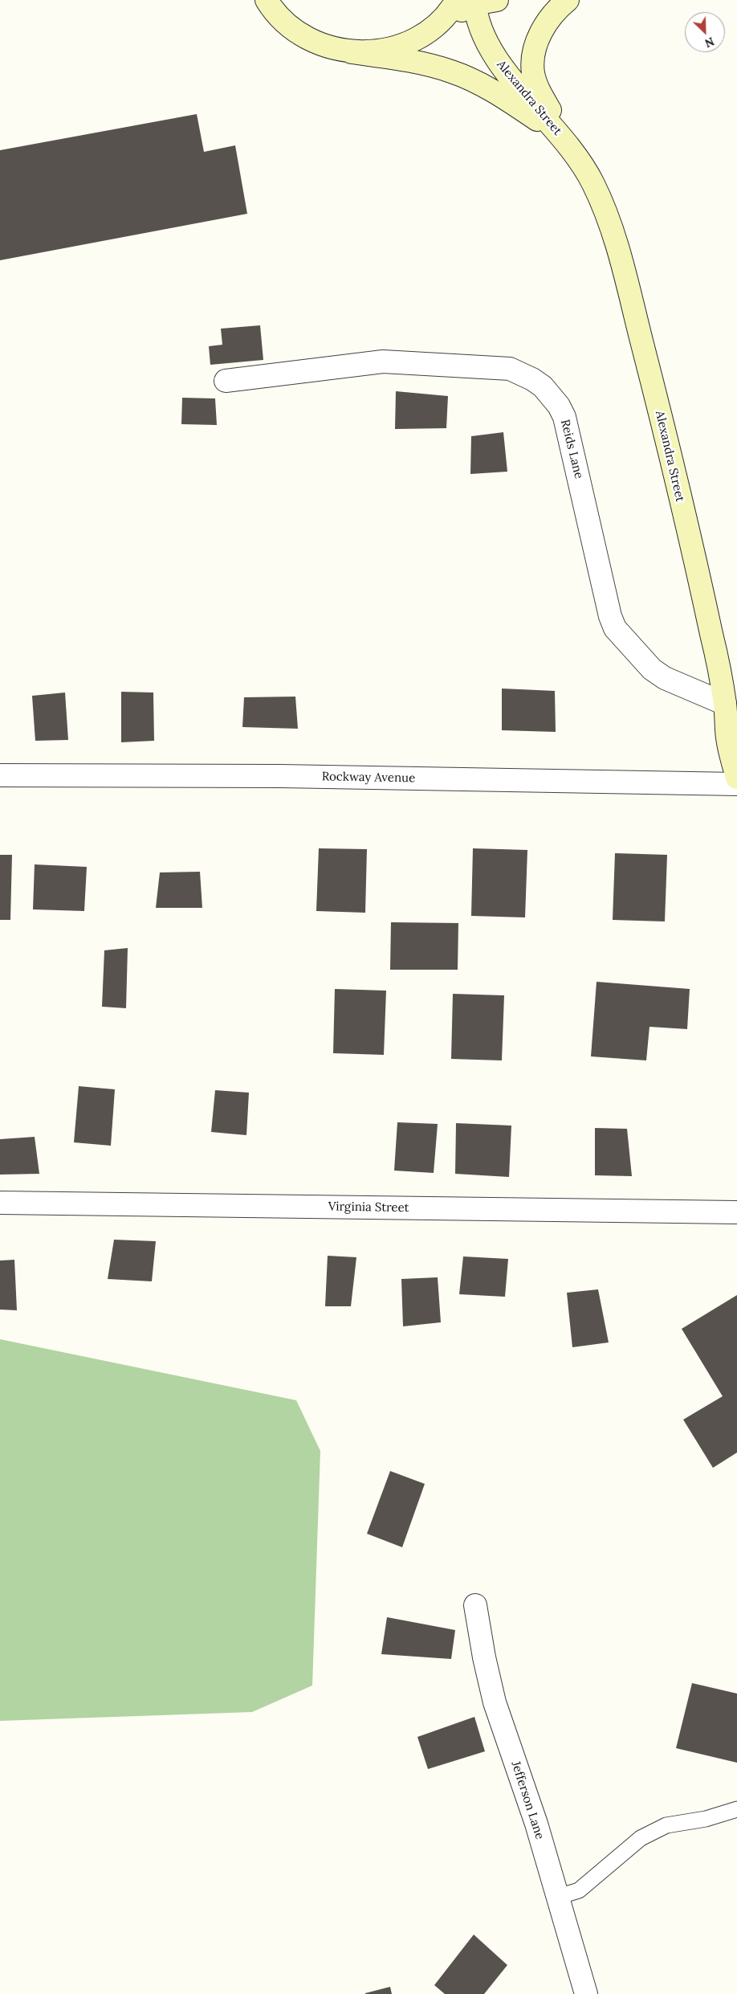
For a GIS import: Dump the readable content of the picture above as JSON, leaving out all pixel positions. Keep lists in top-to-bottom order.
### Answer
{
  "streets": {
    "main road": ["Alexandra Street"],
    "street": [
      "Reids Lane",
      "Rockway Avenue",
      "Virginia Street",
      "Jefferson Lane"
    ]
  },
  "crossings": [
    ["Alexandra Street", "Reids Lane"]
  ],
  "north": "bottom right"
}
